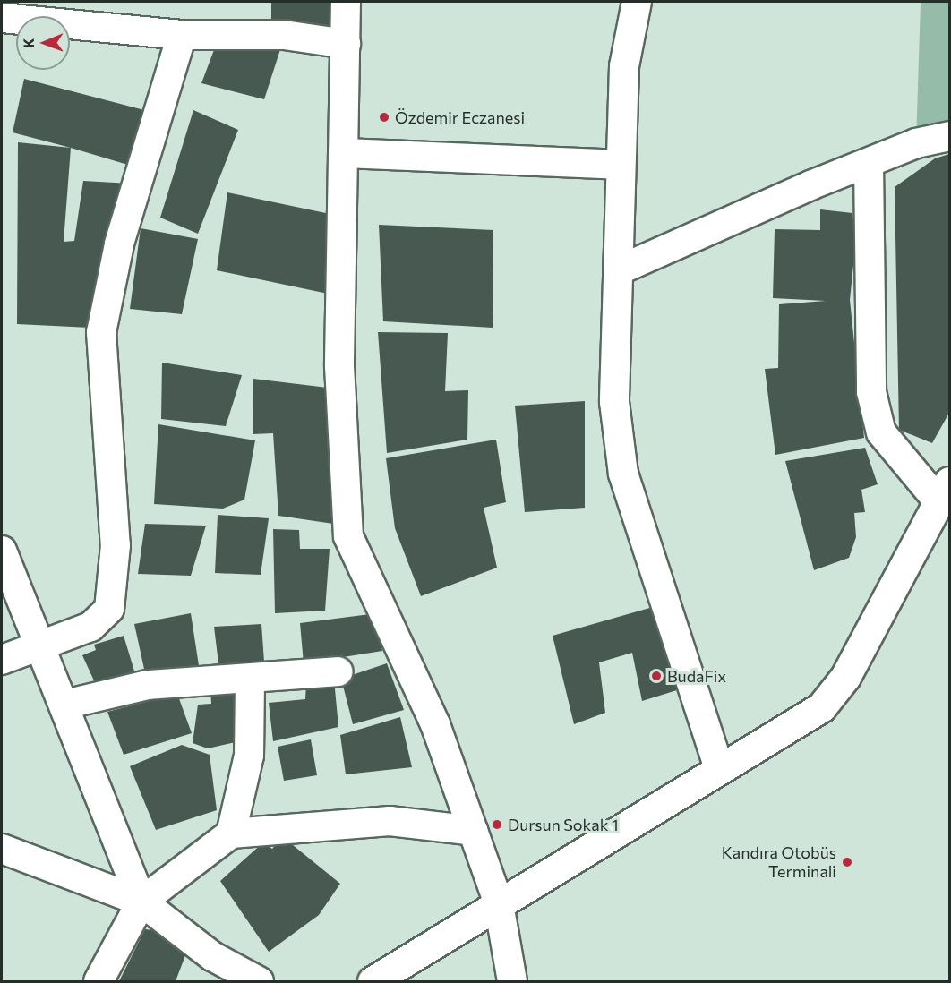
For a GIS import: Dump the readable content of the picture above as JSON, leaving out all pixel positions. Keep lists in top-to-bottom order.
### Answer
{
  "places": [
    "Özdemir Eczanesi",
    "BudaFix",
    "Dursun Sokak 1",
    "Kandıra Otobüs Terminali"
  ],
  "north": "left"
}
